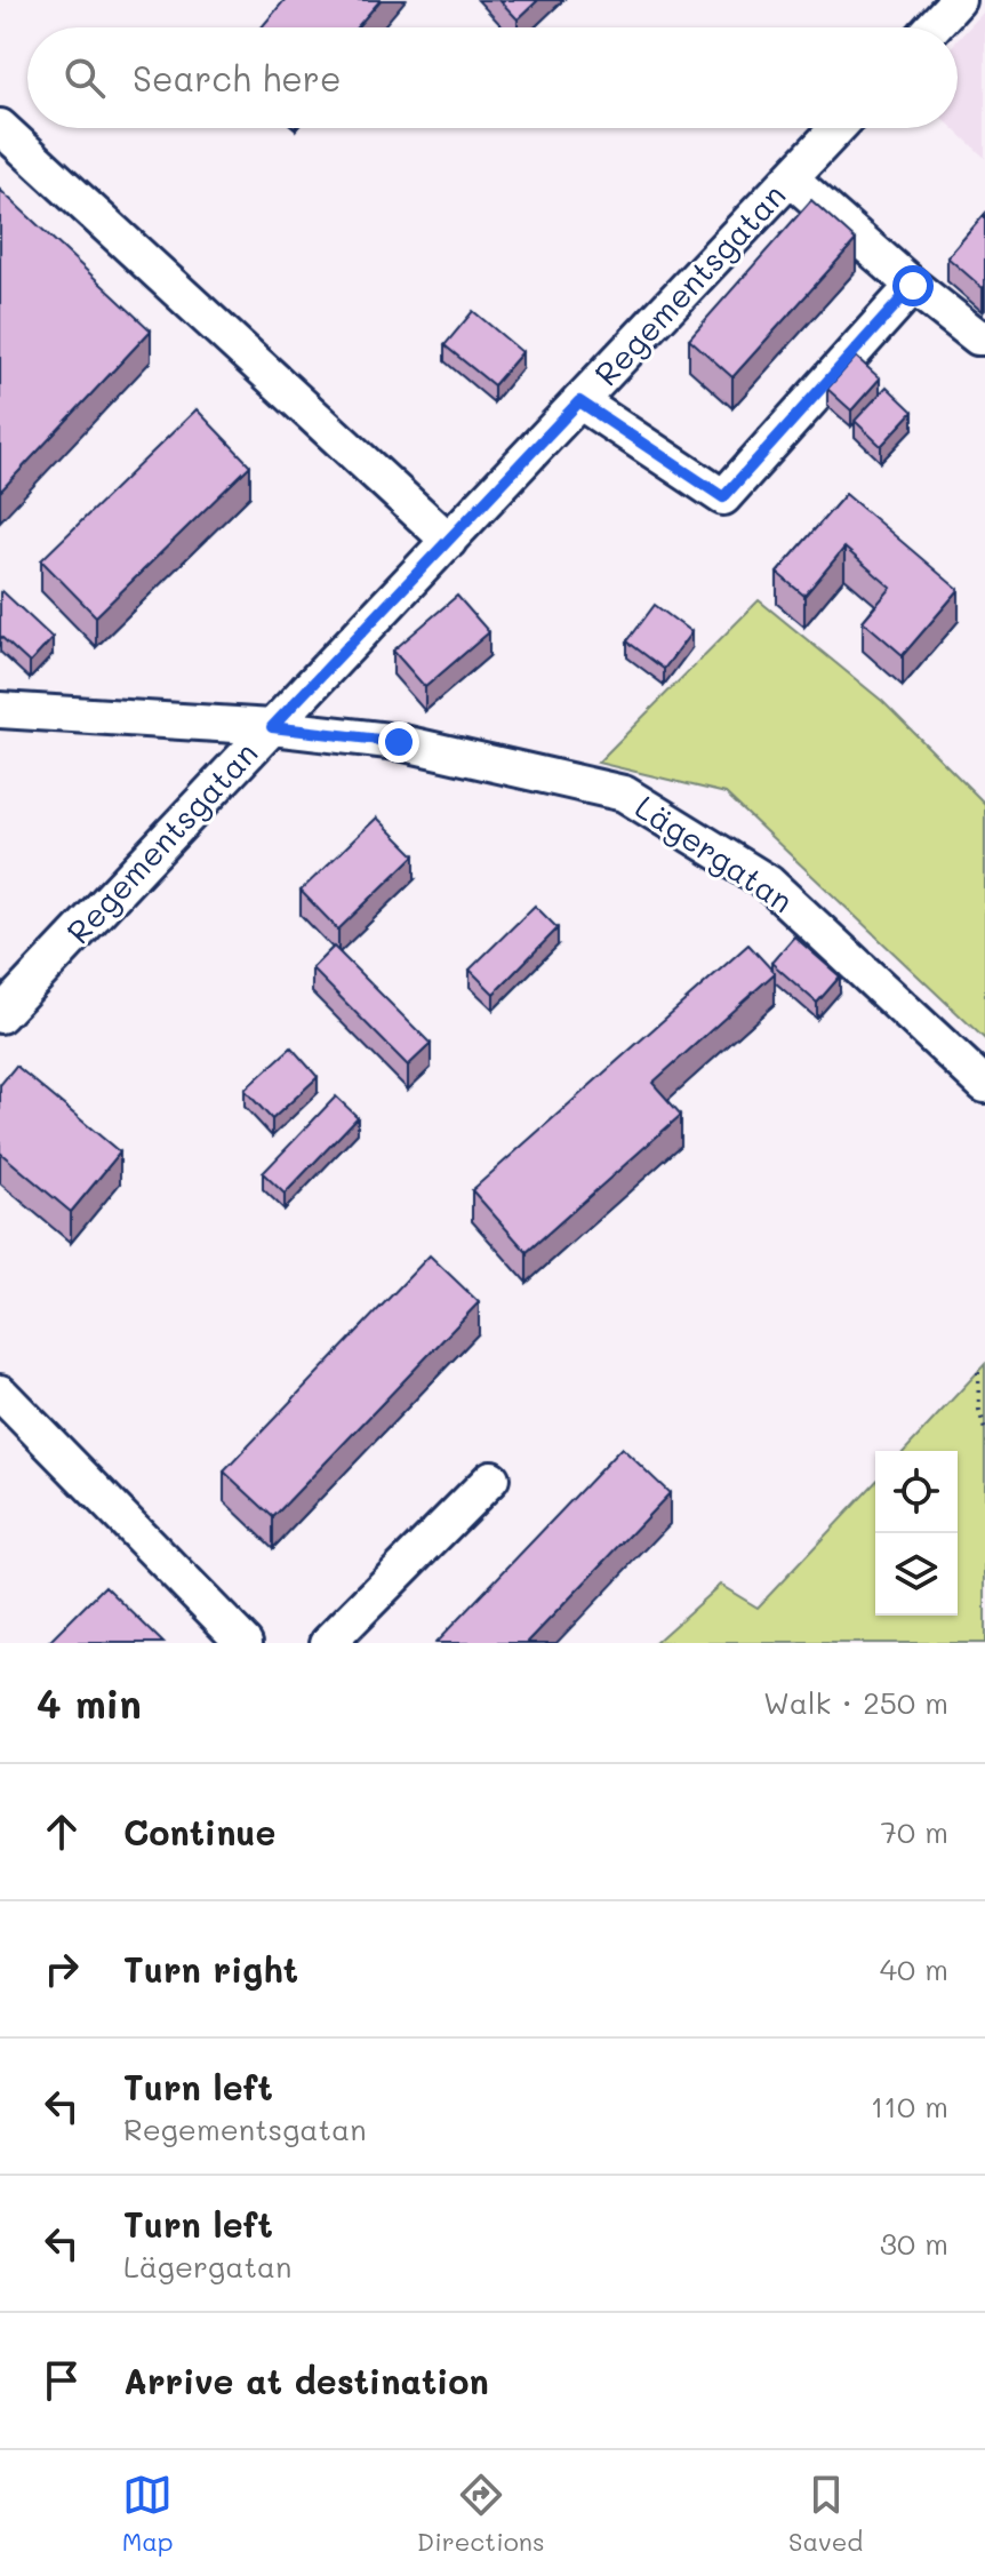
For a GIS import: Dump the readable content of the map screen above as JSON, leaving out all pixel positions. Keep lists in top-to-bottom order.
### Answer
{
  "streets": {
    "street": ["Regementsgatan", "Lägergatan"]
  },
  "crossings": [
    ["Regementsgatan", "Lägergatan"]
  ],
  "page": {
    "search": "Search here",
    "heading": ["4 min", "Walk · 250 m"],
    "list": [
      ["Continue", "70 m"],
      ["Turn right", "40 m"],
      ["Turn left", "Regementsgatan", "110 m"],
      ["Turn left", "Lägergatan", "30 m"],
      "Arrive at destination"
    ],
    "nav": ["Map", "Directions", "Saved"]
  }
}
